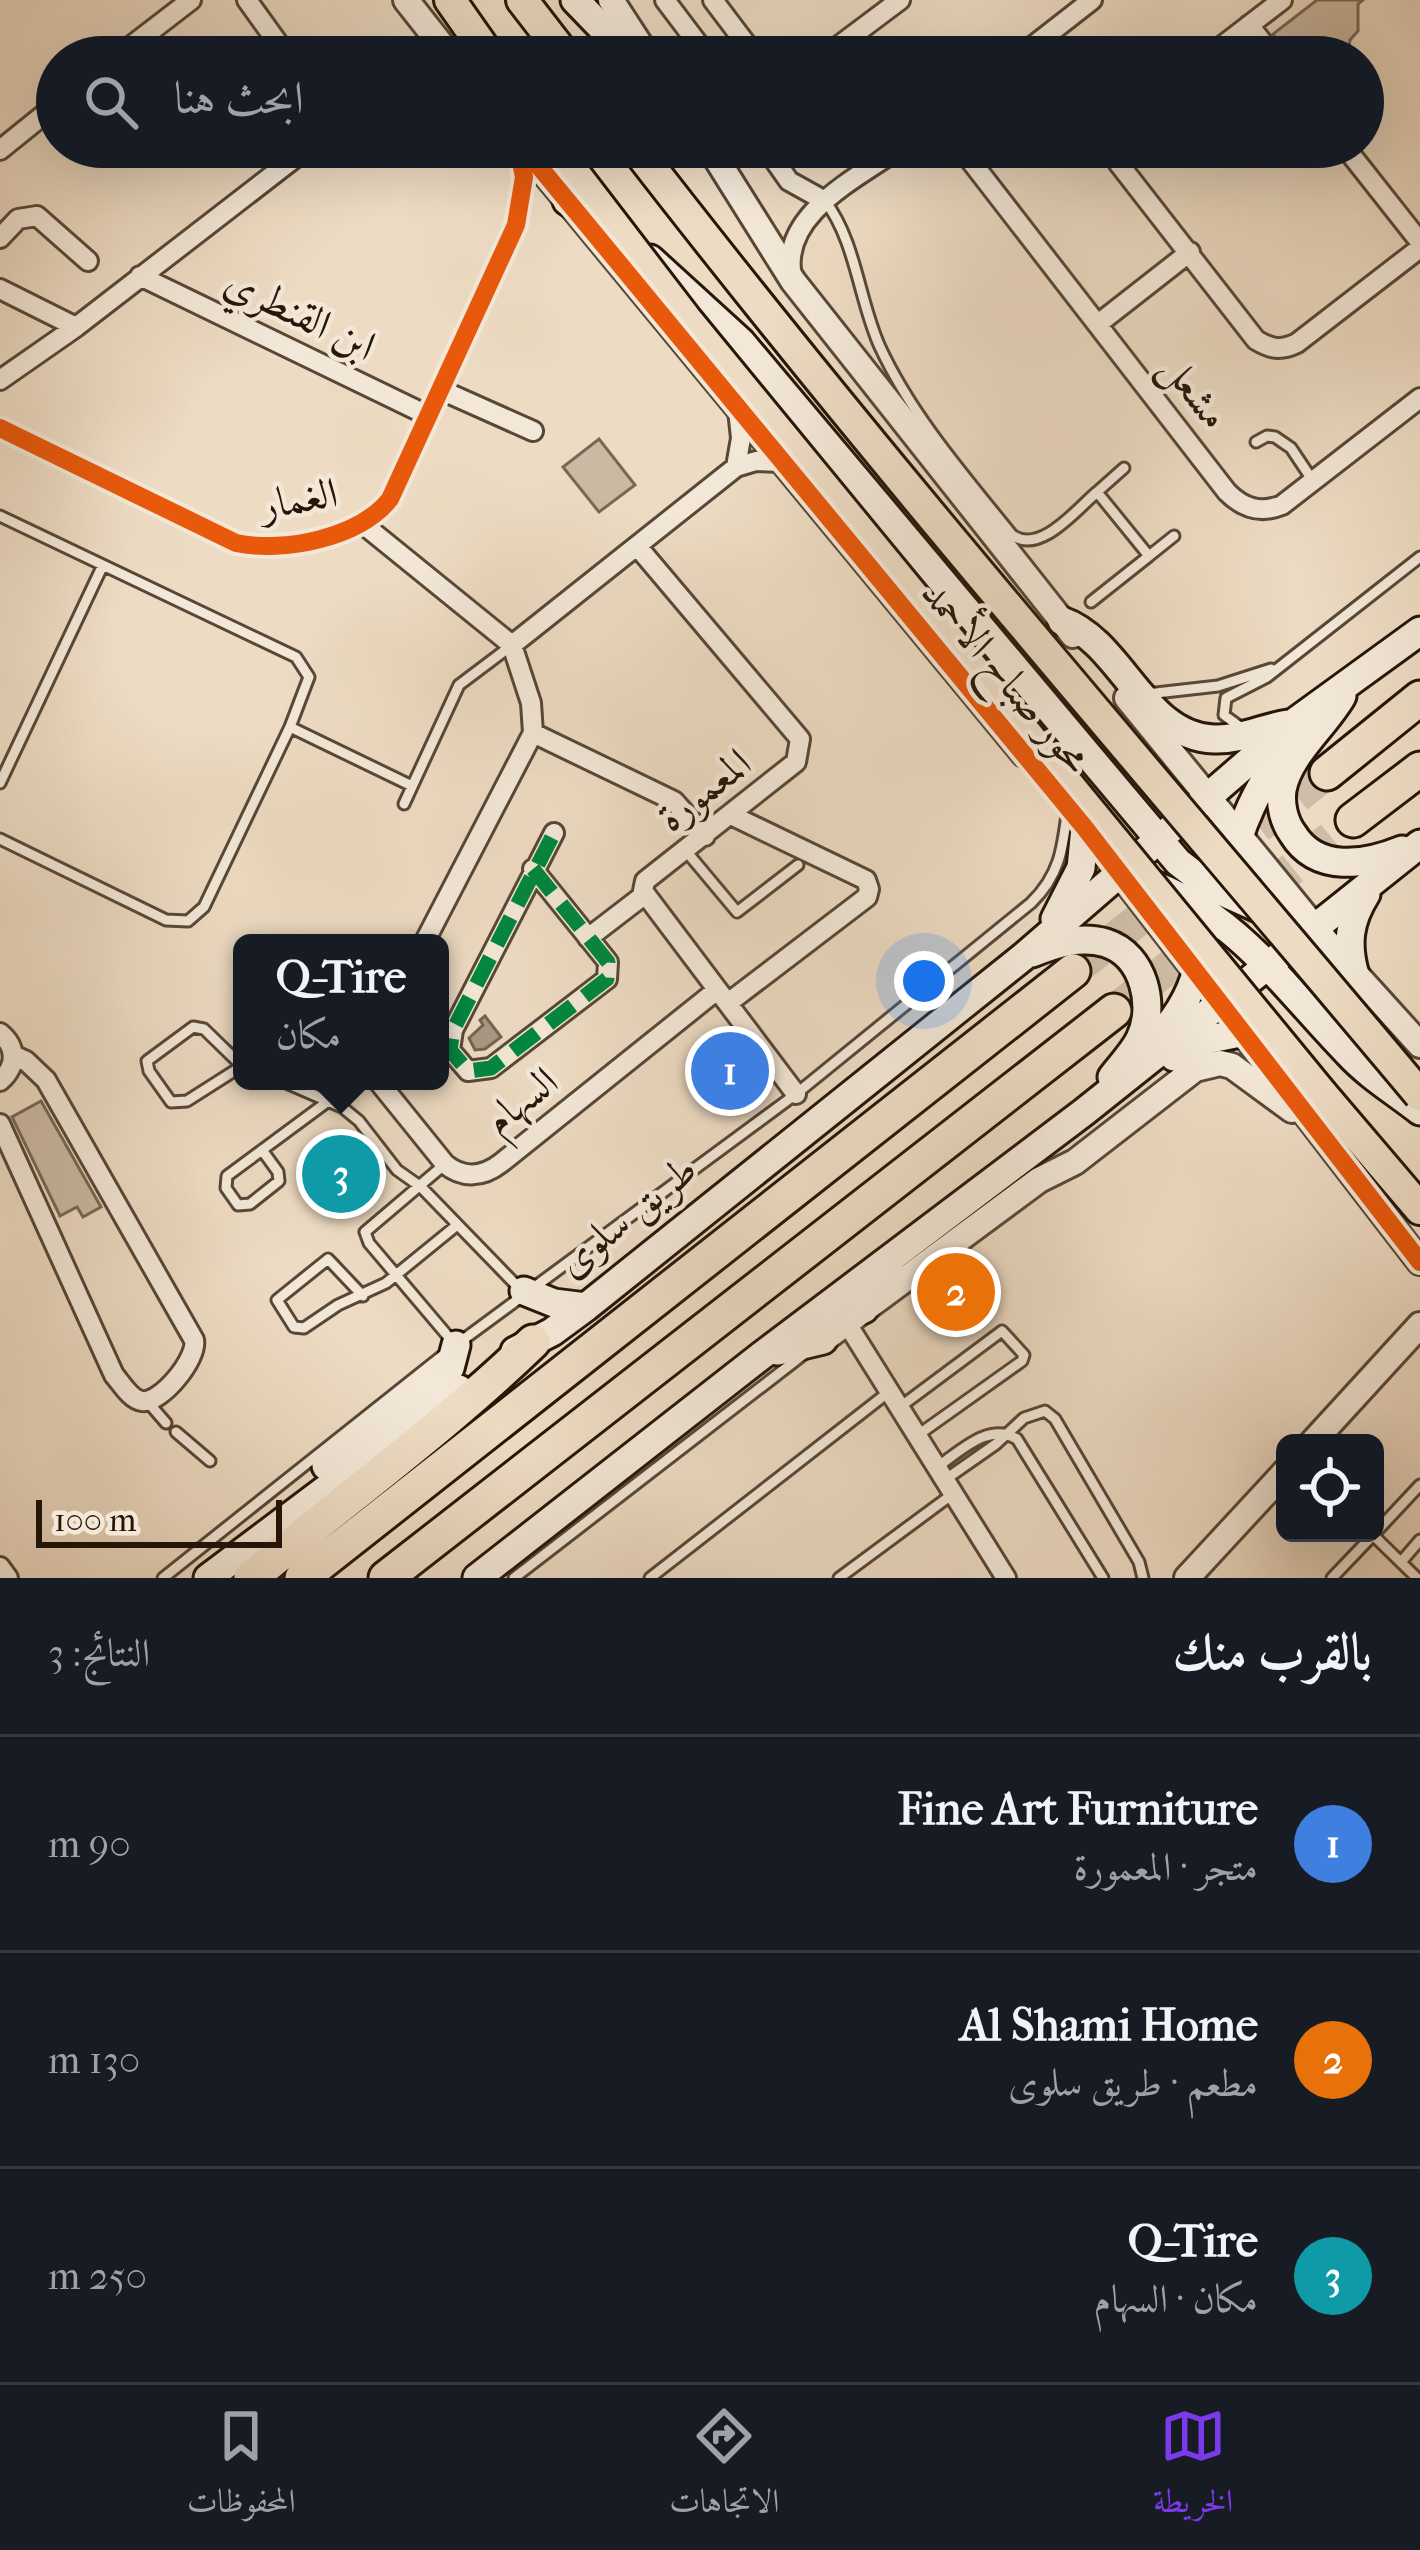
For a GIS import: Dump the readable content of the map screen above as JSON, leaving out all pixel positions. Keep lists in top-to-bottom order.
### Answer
{
  "streets": {
    "highway": ["محور صباح الأحمد", "طريق سلوى"],
    "street": [
      "ابن القنطري",
      "مشعل",
      "الغمار",
      "المعمورة",
      "السهام"
    ]
  },
  "crossings": [
    ["ابن القنطري", "الغمار"],
    ["محور صباح الأحمد", "طريق سلوى"],
    ["المعمورة", "السهام"]
  ],
  "scale_bar": "100 m",
  "page": {
    "search": "ابحث هنا",
    "popup": ["Q-Tire", "مكان"],
    "pins": ["1", "3", "2"],
    "scale": "100 m",
    "heading": ["بالقرب منك", "النتائج: 3"],
    "list": [
      {
        "mark": "1",
        "name": "Fine Art Furniture",
        "note": "متجر · المعمورة",
        "value": "90 m"
      },
      {
        "mark": "2",
        "name": "Al Shami Home",
        "note": "مطعم · طريق سلوى",
        "value": "130 m"
      },
      {
        "mark": "3",
        "name": "Q-Tire",
        "note": "مكان · السهام",
        "value": "250 m"
      }
    ],
    "nav": ["الخريطة", "الاتجاهات", "المحفوظات"]
  }
}
